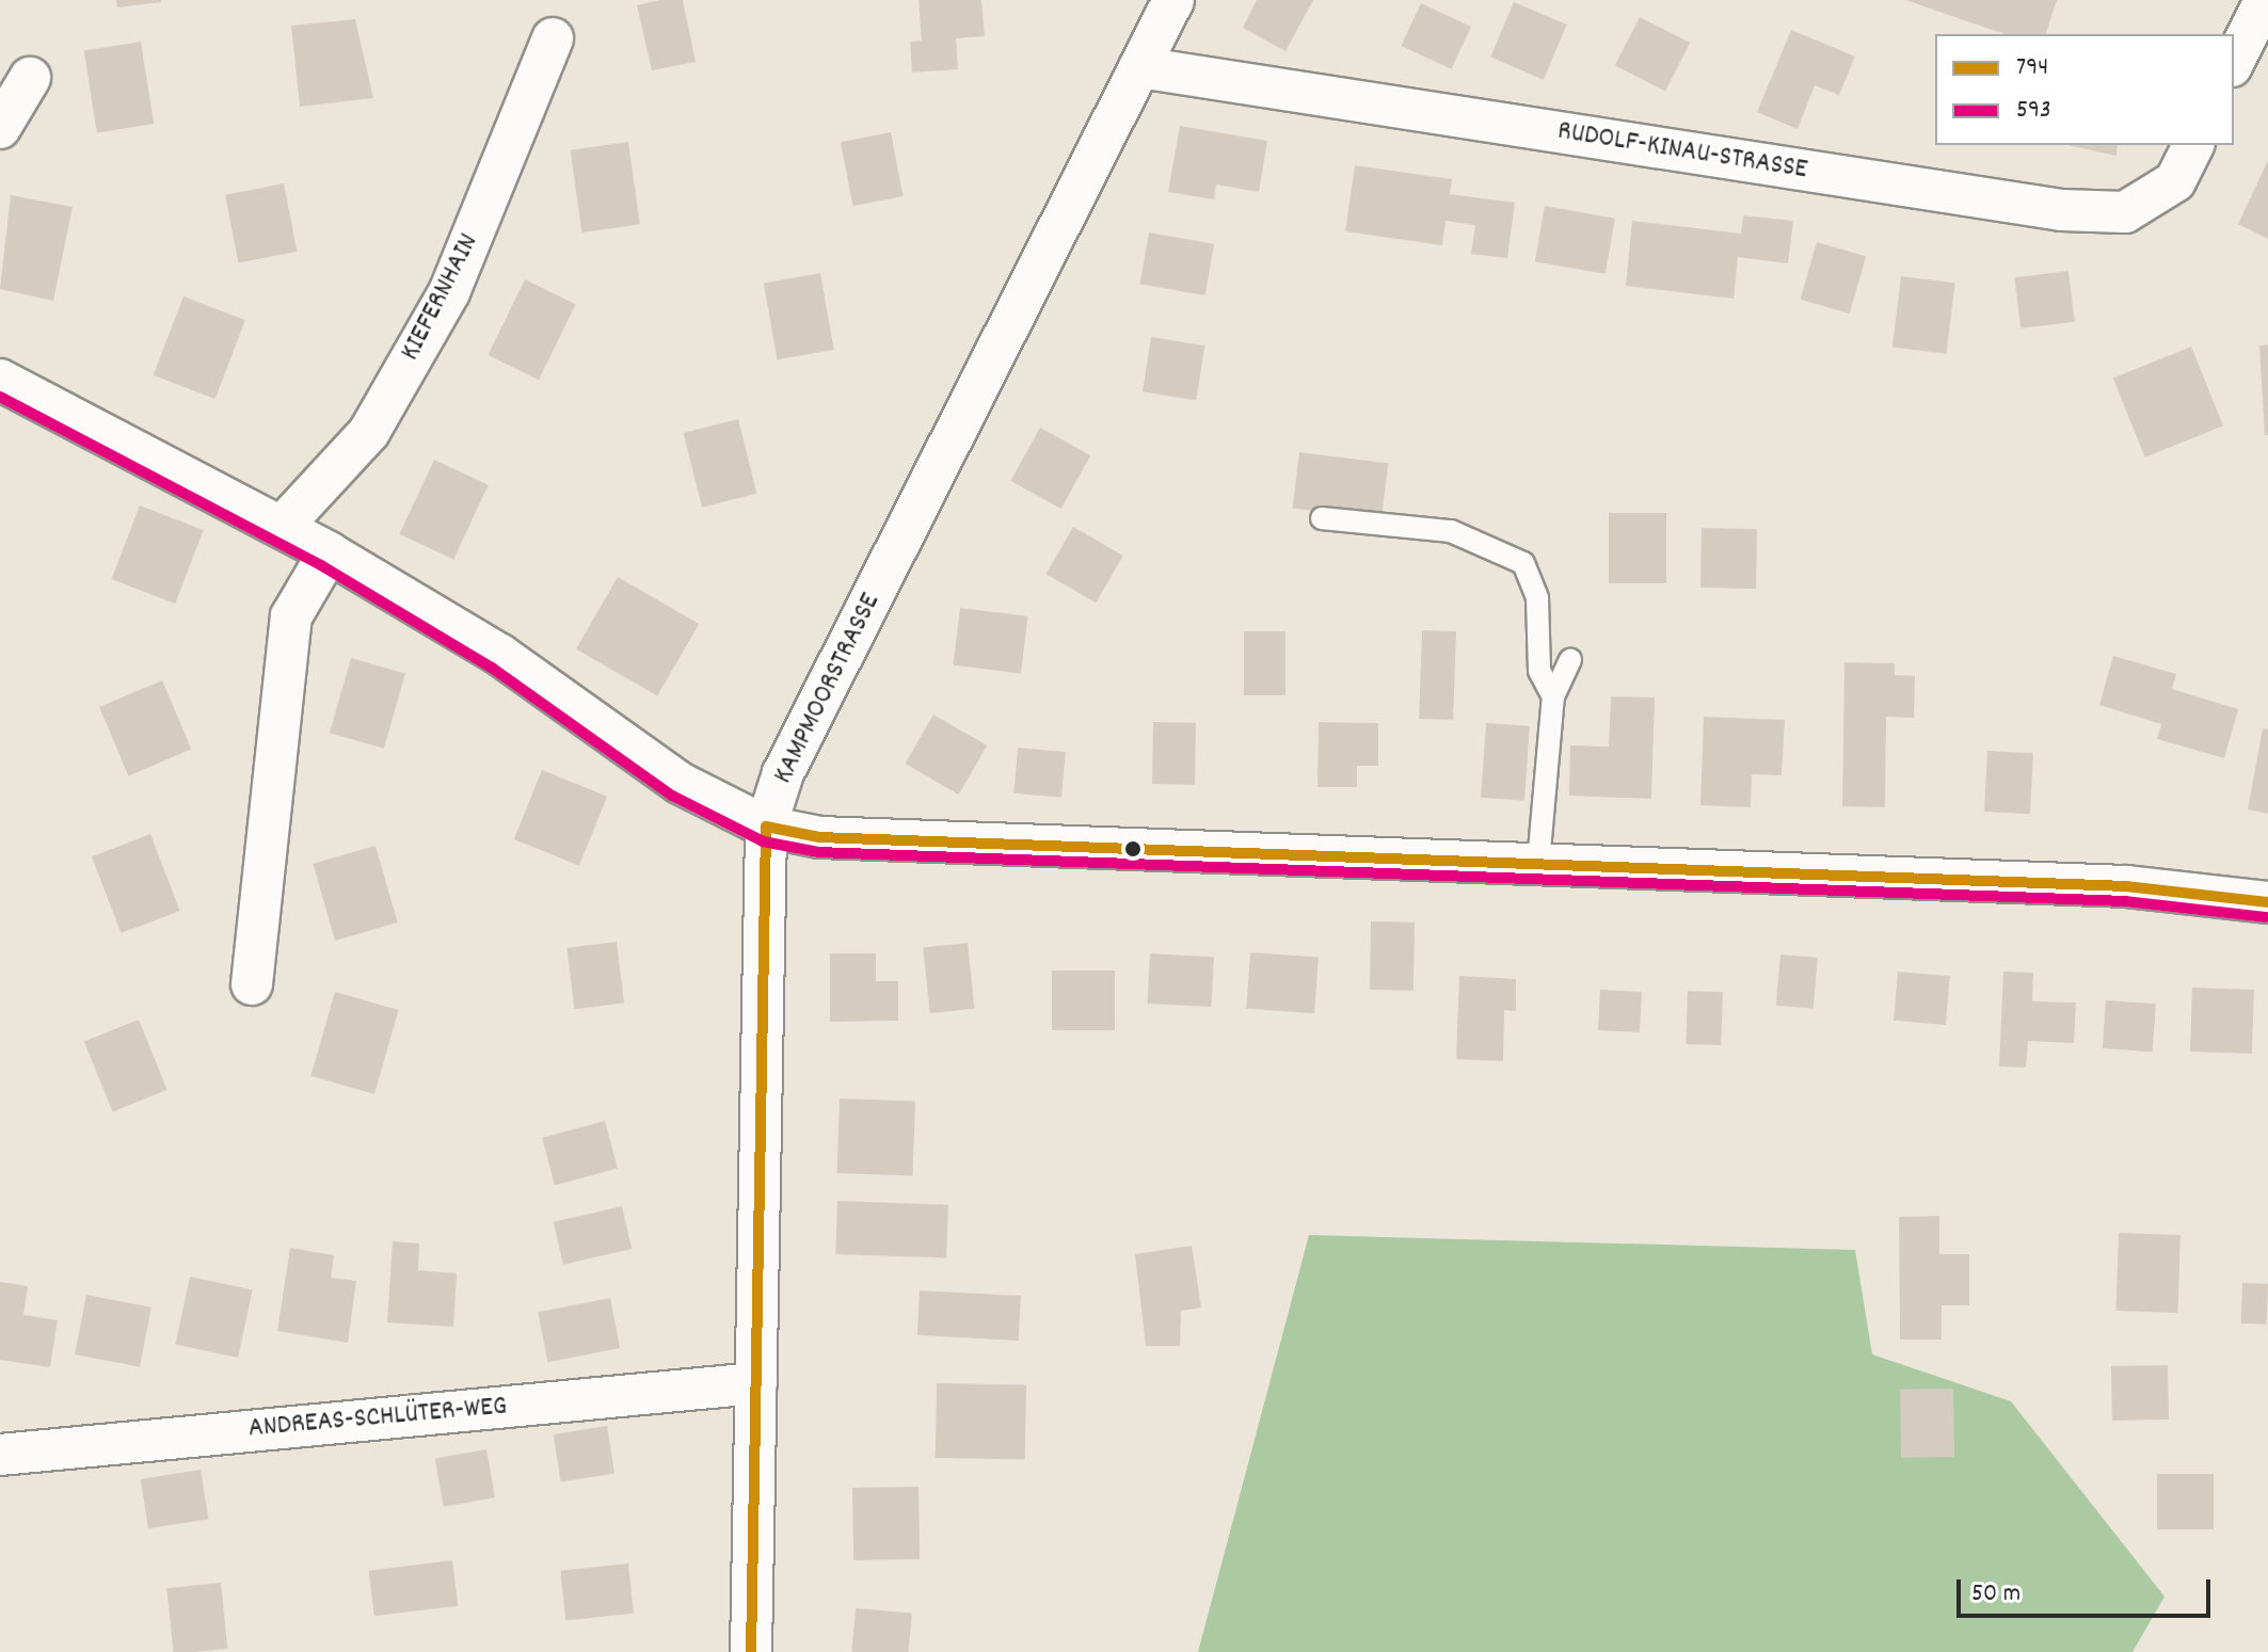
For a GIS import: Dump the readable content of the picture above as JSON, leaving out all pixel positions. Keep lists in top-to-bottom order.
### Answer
{
  "streets": {
    "street": [
      "RUDOLF-KINAU-STRASSE",
      "KIEFERNHAIN",
      "KAMPMOORSTRASSE",
      "ANDREAS-SCHLÜTER-WEG"
    ]
  },
  "crossings": [
    ["RUDOLF-KINAU-STRASSE", "KAMPMOORSTRASSE"],
    ["KAMPMOORSTRASSE", "ANDREAS-SCHLÜTER-WEG"]
  ],
  "lines": ["transit line 593", "transit line 794"],
  "legend": ["794", "593"],
  "scale_bar": "50 m"
}
